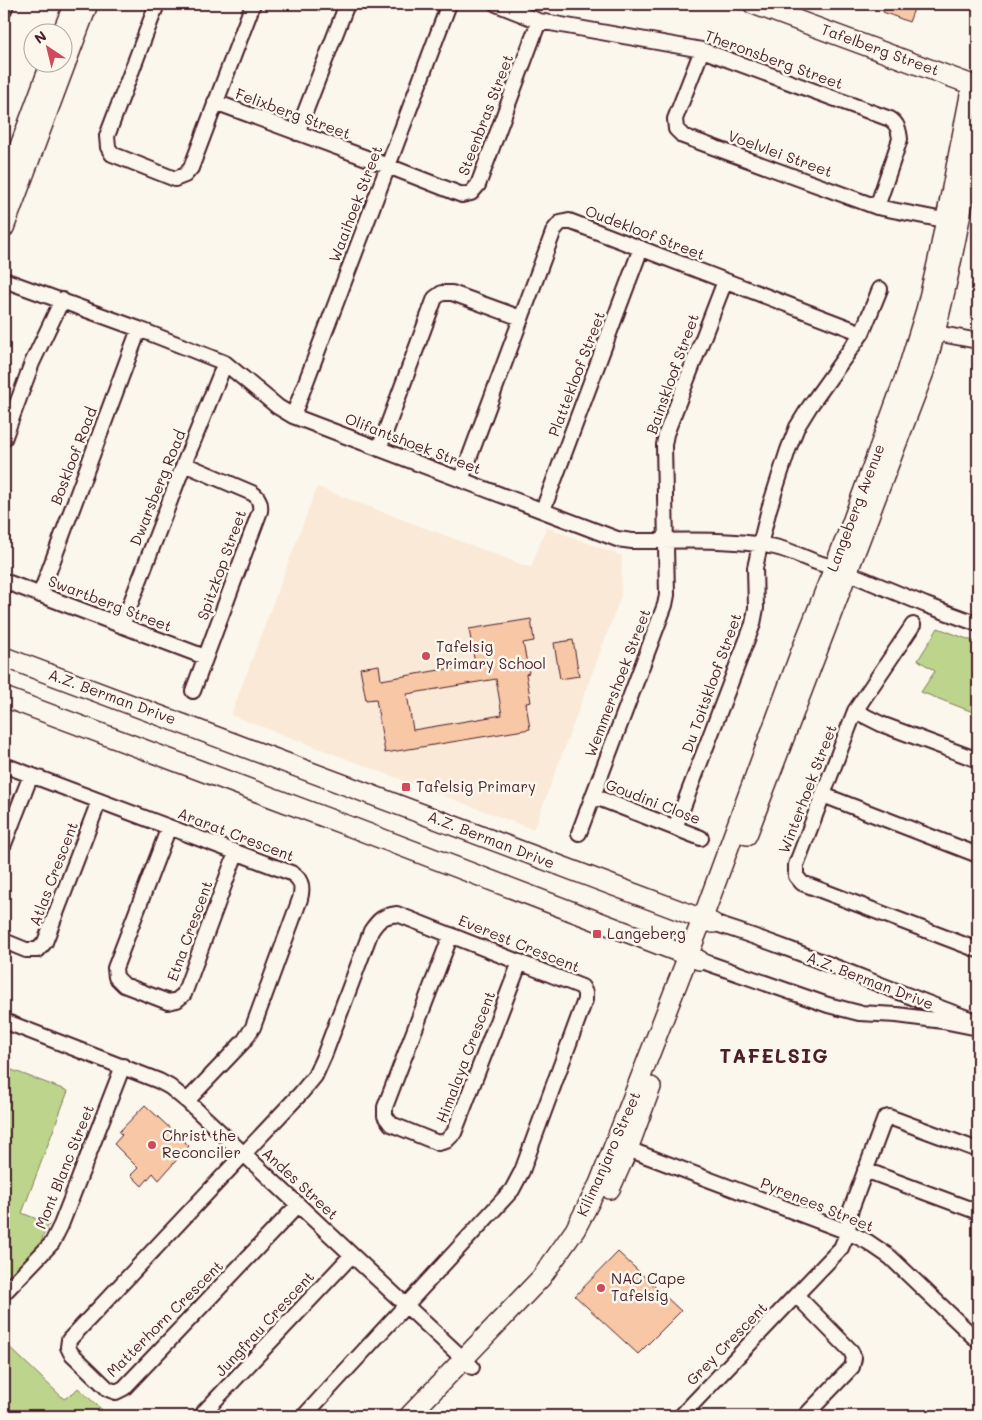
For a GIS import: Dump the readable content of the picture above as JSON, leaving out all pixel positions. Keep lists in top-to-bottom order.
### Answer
{
  "streets": {
    "street": [
      "Tafelberg Street",
      "Theronsberg Street",
      "Felixberg Street",
      "Steenbras Street",
      "Voelvlei Street",
      "Waaihoek Street",
      "Oudekloof Street",
      "Plattekloof Street",
      "Bainskloof Street",
      "Olifantshoek Street",
      "Boskloof Road",
      "Dwarsberg Road",
      "Langeberg Avenue",
      "Spitzkop Street",
      "Swartberg Street",
      "Wemmershoek Street",
      "Du Toitskloof Street",
      "A.Z. Berman Drive",
      "Winterhoek Street",
      "Goudini Close",
      "Ararat Crescent",
      "Atlas Crescent",
      "Etna Crescent",
      "Everest Crescent",
      "Himalaya Crescent",
      "Kilimanjaro Street",
      "Mont Blanc Street",
      "Andes Street",
      "Pyrenees Street",
      "Matterhorn Crescent",
      "Jungfrau Crescent",
      "Grey Crescent"
    ]
  },
  "crossings": [
    ["Tafelberg Street", "Langeberg Avenue"],
    ["Theronsberg Street", "Steenbras Street"],
    ["Theronsberg Street", "Voelvlei Street"],
    ["Felixberg Street", "Steenbras Street"],
    ["Felixberg Street", "Waaihoek Street"],
    ["Steenbras Street", "Waaihoek Street"],
    ["Voelvlei Street", "Langeberg Avenue"],
    ["Waaihoek Street", "Olifantshoek Street"],
    ["Oudekloof Street", "Plattekloof Street"],
    ["Oudekloof Street", "Bainskloof Street"],
    ["Oudekloof Street", "Olifantshoek Street"],
    ["Oudekloof Street", "Du Toitskloof Street"],
    ["Plattekloof Street", "Olifantshoek Street"],
    ["Bainskloof Street", "Olifantshoek Street"],
    ["Bainskloof Street", "Wemmershoek Street"],
    ["Olifantshoek Street", "Boskloof Road"],
    ["Olifantshoek Street", "Dwarsberg Road"],
    ["Olifantshoek Street", "Langeberg Avenue"],
    ["Olifantshoek Street", "Wemmershoek Street"],
    ["Olifantshoek Street", "Du Toitskloof Street"],
    ["Boskloof Road", "Swartberg Street"],
    ["Dwarsberg Road", "Spitzkop Street"],
    ["Dwarsberg Road", "Swartberg Street"],
    ["Langeberg Avenue", "A.Z. Berman Drive"],
    ["Langeberg Avenue", "Kilimanjaro Street"],
    ["Spitzkop Street", "Swartberg Street"],
    ["Wemmershoek Street", "Goudini Close"],
    ["Du Toitskloof Street", "Goudini Close"],
    ["A.Z. Berman Drive", "Kilimanjaro Street"],
    ["Ararat Crescent", "Atlas Crescent"],
    ["Ararat Crescent", "Etna Crescent"],
    ["Ararat Crescent", "Andes Street"],
    ["Everest Crescent", "Himalaya Crescent"],
    ["Everest Crescent", "Andes Street"],
    ["Everest Crescent", "Matterhorn Crescent"],
    ["Kilimanjaro Street", "Andes Street"],
    ["Kilimanjaro Street", "Pyrenees Street"],
    ["Mont Blanc Street", "Andes Street"],
    ["Andes Street", "Matterhorn Crescent"],
    ["Andes Street", "Jungfrau Crescent"],
    ["Pyrenees Street", "Grey Crescent"]
  ],
  "districts": ["TAFELSIG"],
  "places": {
    "other": ["Tafelsig Primary School", "Christ the Reconciler", "NAC Cape Tafelsig"],
    "transit": ["Tafelsig Primary", "Langeberg"]
  },
  "north": "top left"
}
